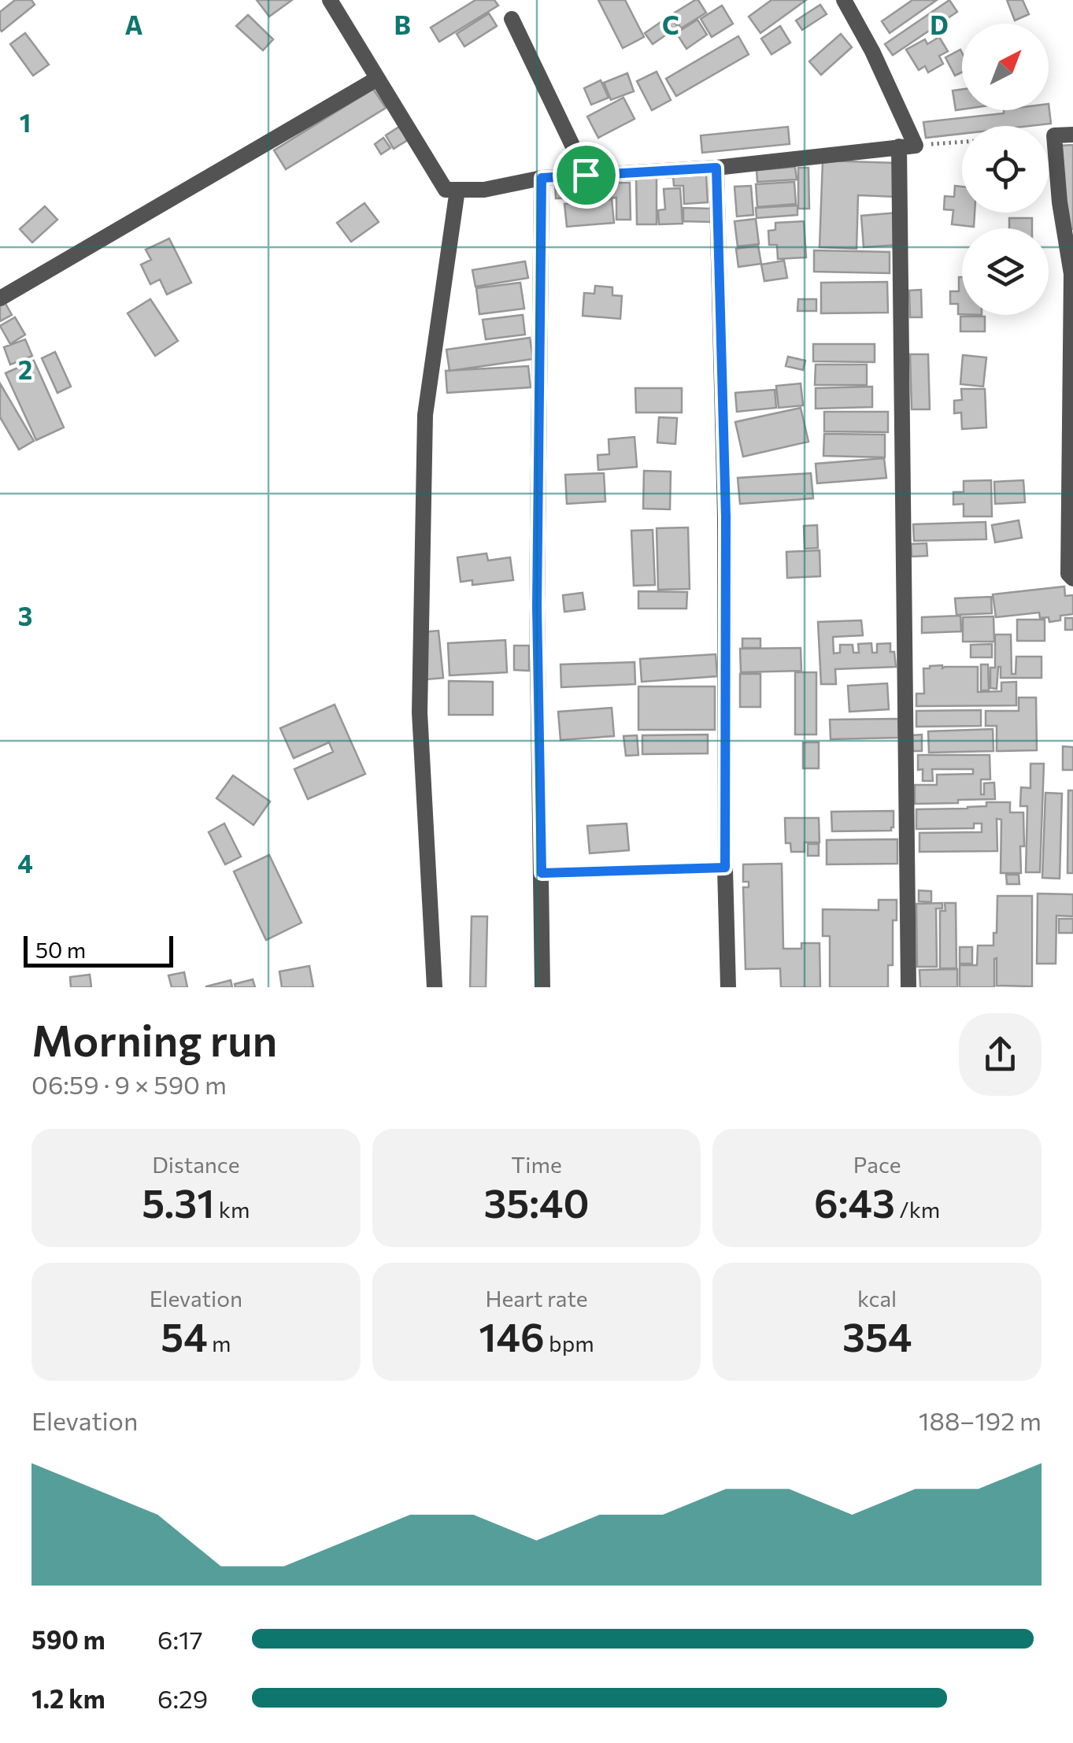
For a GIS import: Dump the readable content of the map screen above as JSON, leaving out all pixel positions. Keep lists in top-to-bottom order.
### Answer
{
  "scale_bar": "50 m",
  "north": "top right",
  "page": {
    "scale": "50 m",
    "heading": ["Morning run", "06:59 · 9 × 590 m"],
    "stats": [
      ["Distance", "5.31 km"],
      ["Time", "35:40"],
      ["Pace", "6:43 /km"],
      ["Elevation", "54 m"],
      ["Heart rate", "146 bpm"],
      ["kcal", "354"]
    ],
    "chart": ["Elevation", "188–192 m"],
    "list": [
      {
        "name": "590 m",
        "note": "6:17"
      },
      {
        "name": "1.2 km",
        "note": "6:29"
      }
    ]
  },
  "grid": {
    "columns": [
      "A",
      "B",
      "C",
      "D"
    ],
    "rows": [
      "1",
      "2",
      "3",
      "4"
    ]
  }
}
